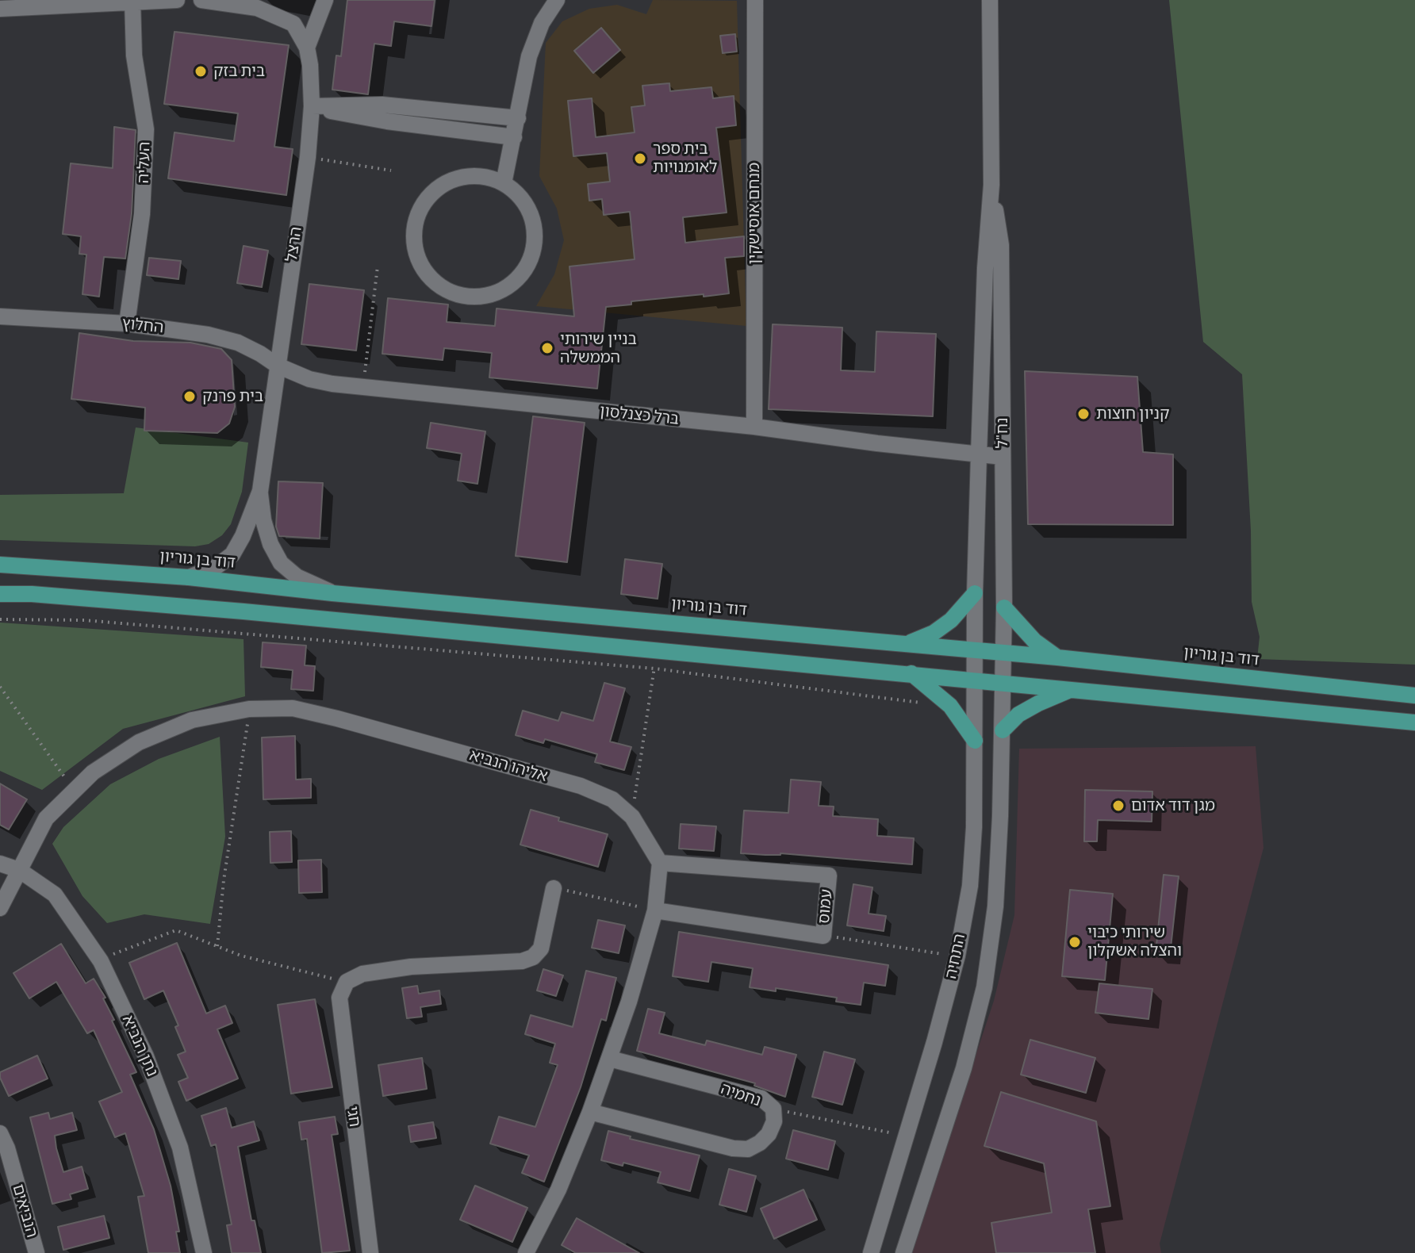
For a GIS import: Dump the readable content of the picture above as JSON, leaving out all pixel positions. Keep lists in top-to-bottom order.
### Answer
{
  "streets": {
    "main road": ["דוד בן גוריון"],
    "street": [
      "העליה",
      "מנחם אוסישקין",
      "הרצל",
      "החלוץ",
      "ברל כצנלסון",
      "נח\"ל",
      "אליהו הנביא",
      "עמוס",
      "התחיה",
      "נתן הנביא",
      "נחמיה",
      "חגי",
      "הנביאים"
    ]
  },
  "crossings": [
    ["העליה", "החלוץ"],
    ["מנחם אוסישקין", "ברל כצנלסון"],
    ["הרצל", "החלוץ"],
    ["הרצל", "ברל כצנלסון"],
    ["הרצל", "דוד בן גוריון"],
    ["החלוץ", "ברל כצנלסון"],
    ["ברל כצנלסון", "נח\"ל"],
    ["נח\"ל", "דוד בן גוריון"],
    ["נח\"ל", "התחיה"],
    ["דוד בן גוריון", "התחיה"],
    ["אליהו הנביא", "עמוס"],
    ["אליהו הנביא", "נתן הנביא"]
  ],
  "places": [
    "בית בזק",
    "בית ספר לאומנויות",
    "בניין שירותי הממשלה",
    "בית פרנק",
    "קניון חוצות",
    "מגן דוד אדום",
    "שירותי כיבוי והצלה אשקלון"
  ]
}
